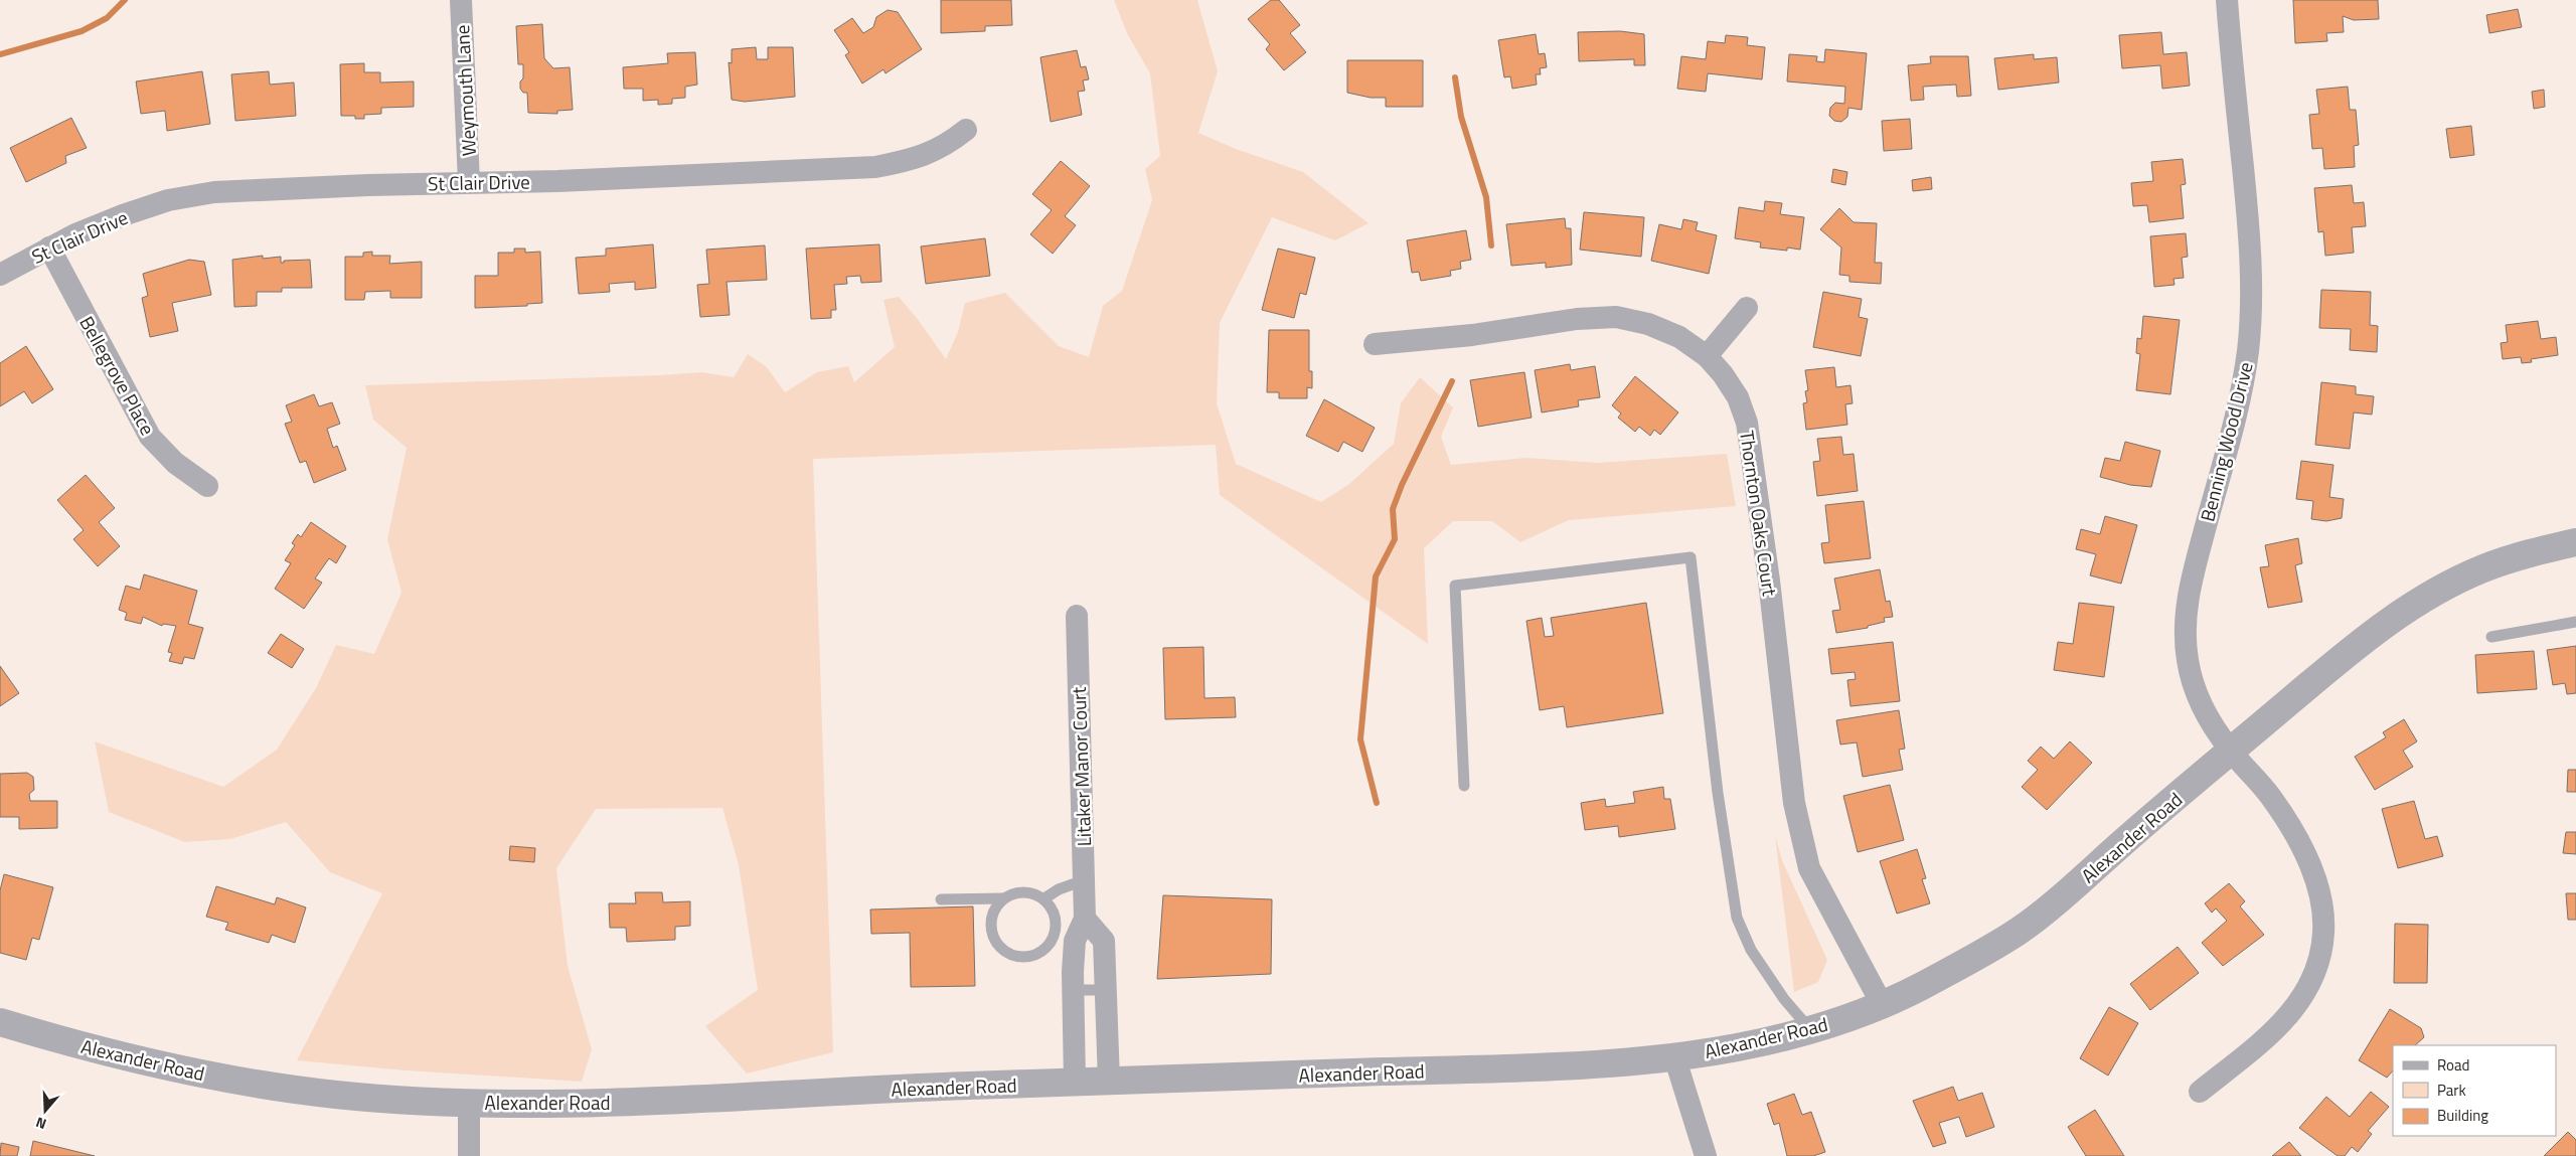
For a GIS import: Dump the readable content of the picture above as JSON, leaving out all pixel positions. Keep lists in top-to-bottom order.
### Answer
{
  "streets": {
    "street": [
      "Weymouth Lane",
      "St Clair Drive",
      "Bellegrove Place",
      "Benning Wood Drive",
      "Thornton Oaks Court",
      "Litaker Manor Court",
      "Alexander Road"
    ]
  },
  "crossings": [
    ["Weymouth Lane", "St Clair Drive"],
    ["St Clair Drive", "Bellegrove Place"],
    ["Benning Wood Drive", "Alexander Road"],
    ["Thornton Oaks Court", "Alexander Road"],
    ["Litaker Manor Court", "Alexander Road"]
  ],
  "legend": ["Road", "Park", "Building"],
  "north": "bottom"
}
